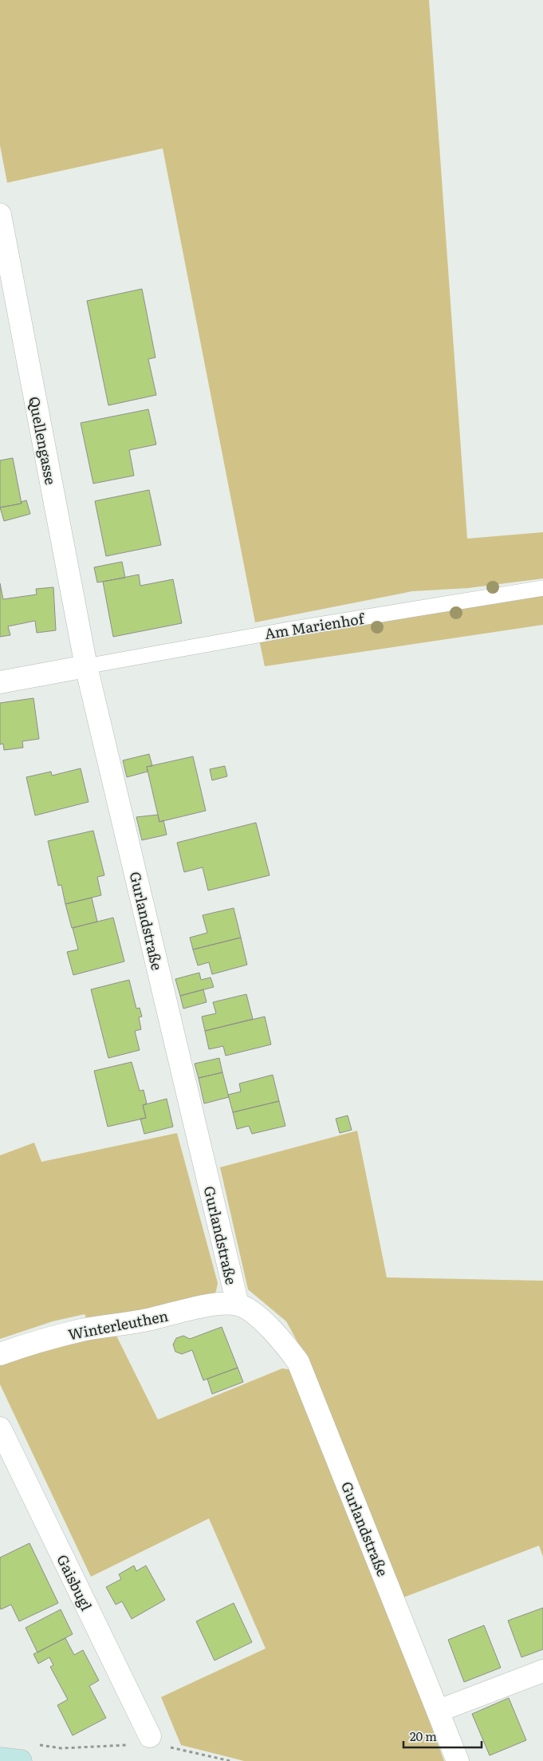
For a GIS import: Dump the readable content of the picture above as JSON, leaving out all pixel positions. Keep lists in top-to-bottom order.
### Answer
{
  "streets": {
    "street": [
      "Quellengasse",
      "Gurlandstraße",
      "Winterleuthen",
      "Gaisbugl"
    ],
    "lane": ["Am Marienhof"]
  },
  "crossings": [
    ["Quellengasse", "Am Marienhof"],
    ["Quellengasse", "Gurlandstraße"],
    ["Am Marienhof", "Gurlandstraße"],
    ["Gurlandstraße", "Winterleuthen"]
  ],
  "scale_bar": "20 m"
}
